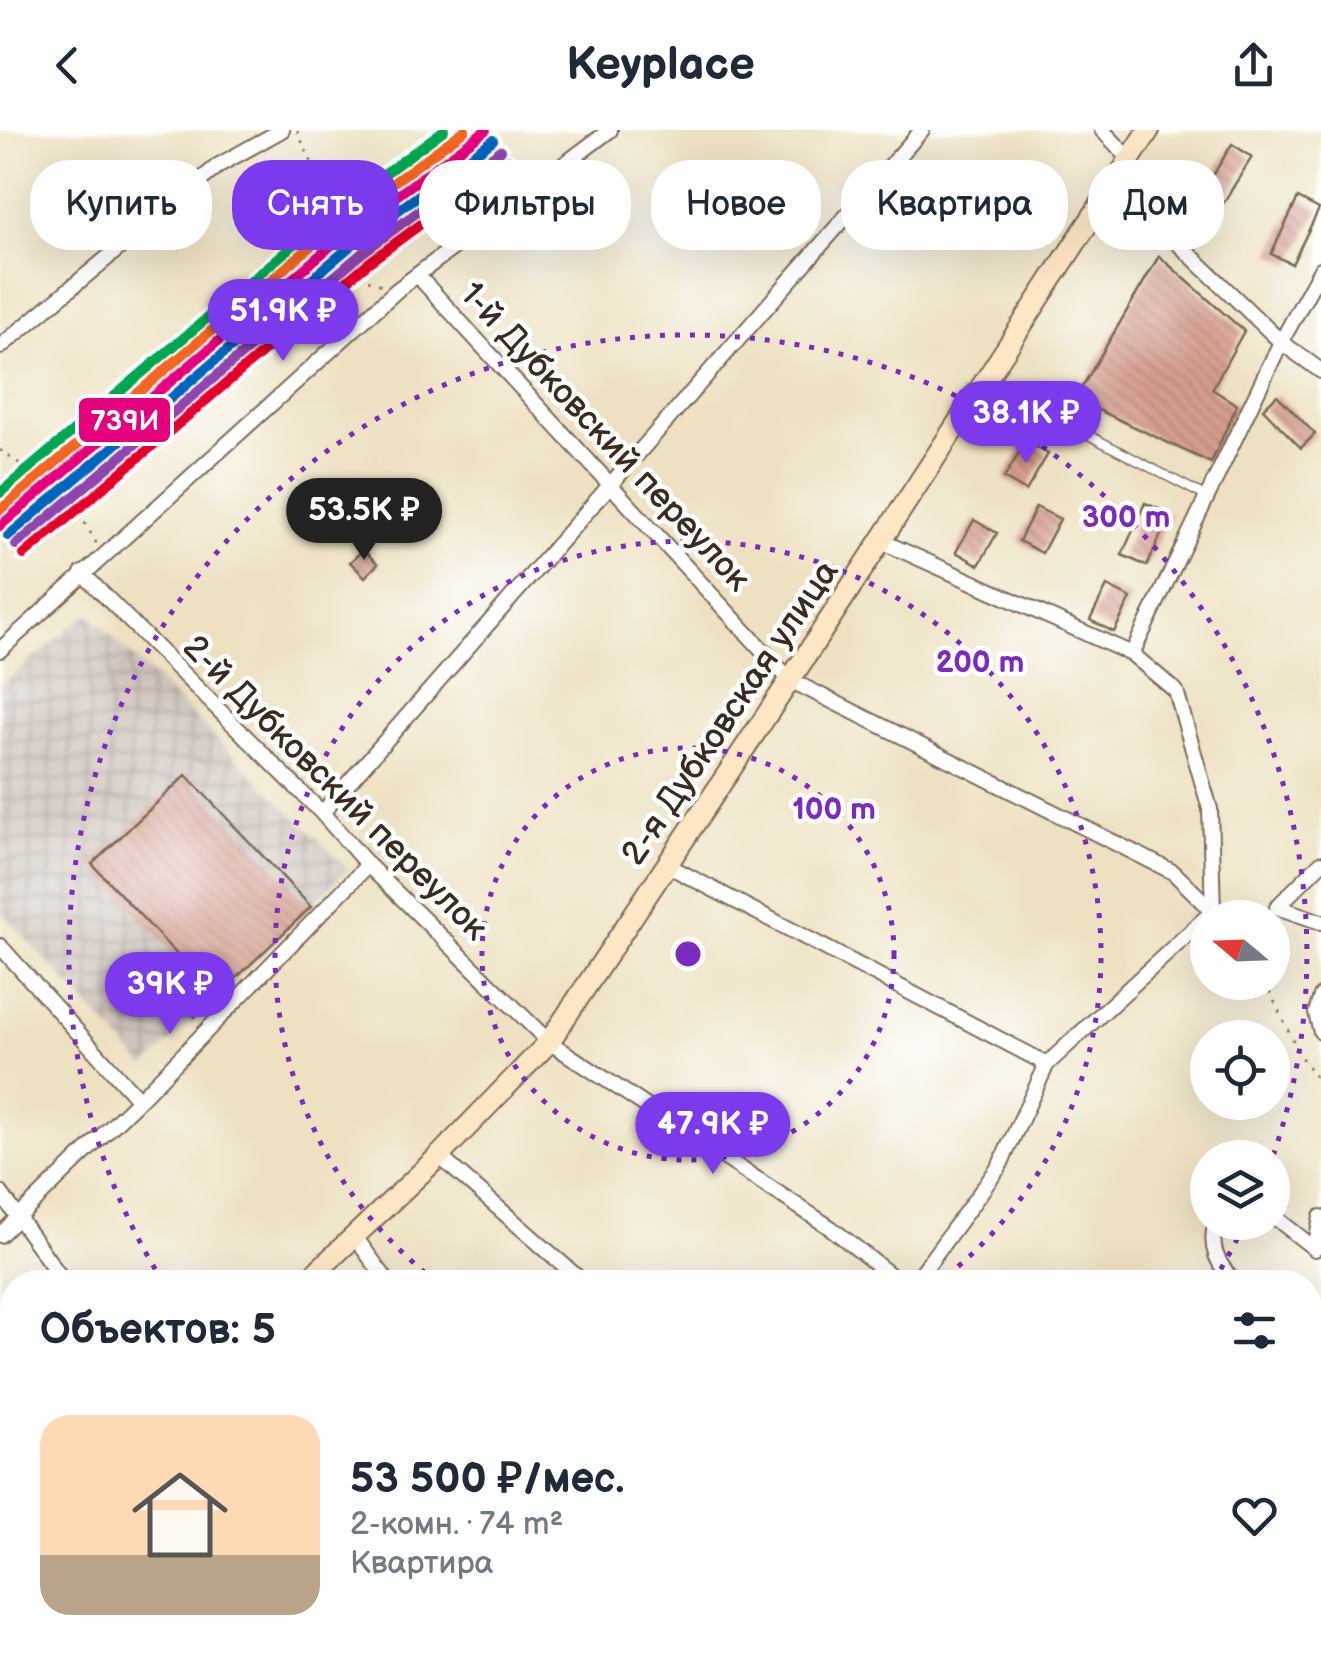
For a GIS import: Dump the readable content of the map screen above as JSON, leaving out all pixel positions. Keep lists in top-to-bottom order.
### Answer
{
  "streets": {
    "main road": ["2-я Дубковская улица"],
    "street": ["1-й Дубковский переулок", "2-й Дубковский переулок"]
  },
  "crossings": [
    ["1-й Дубковский переулок", "2-я Дубковская улица"],
    ["2-я Дубковская улица", "2-й Дубковский переулок"]
  ],
  "lines": ["transit line 739И"],
  "north": "left",
  "page": {
    "header": "Keyplace",
    "chip": [
      "Купить",
      "Снять",
      "Фильтры",
      "Новое",
      "Квартира",
      "Дом"
    ],
    "price": [
      "51.9K ₽",
      "38.1K ₽",
      "53.5K ₽",
      "39K ₽",
      "47.9K ₽"
    ],
    "heading": "Объектов: 5",
    "list": [
      {
        "name": "53 500 ₽/мес.",
        "note": "2-комн. · 74 m² · Квартира"
      }
    ]
  },
  "rings": ["300 m", "200 m", "100 m"]
}
